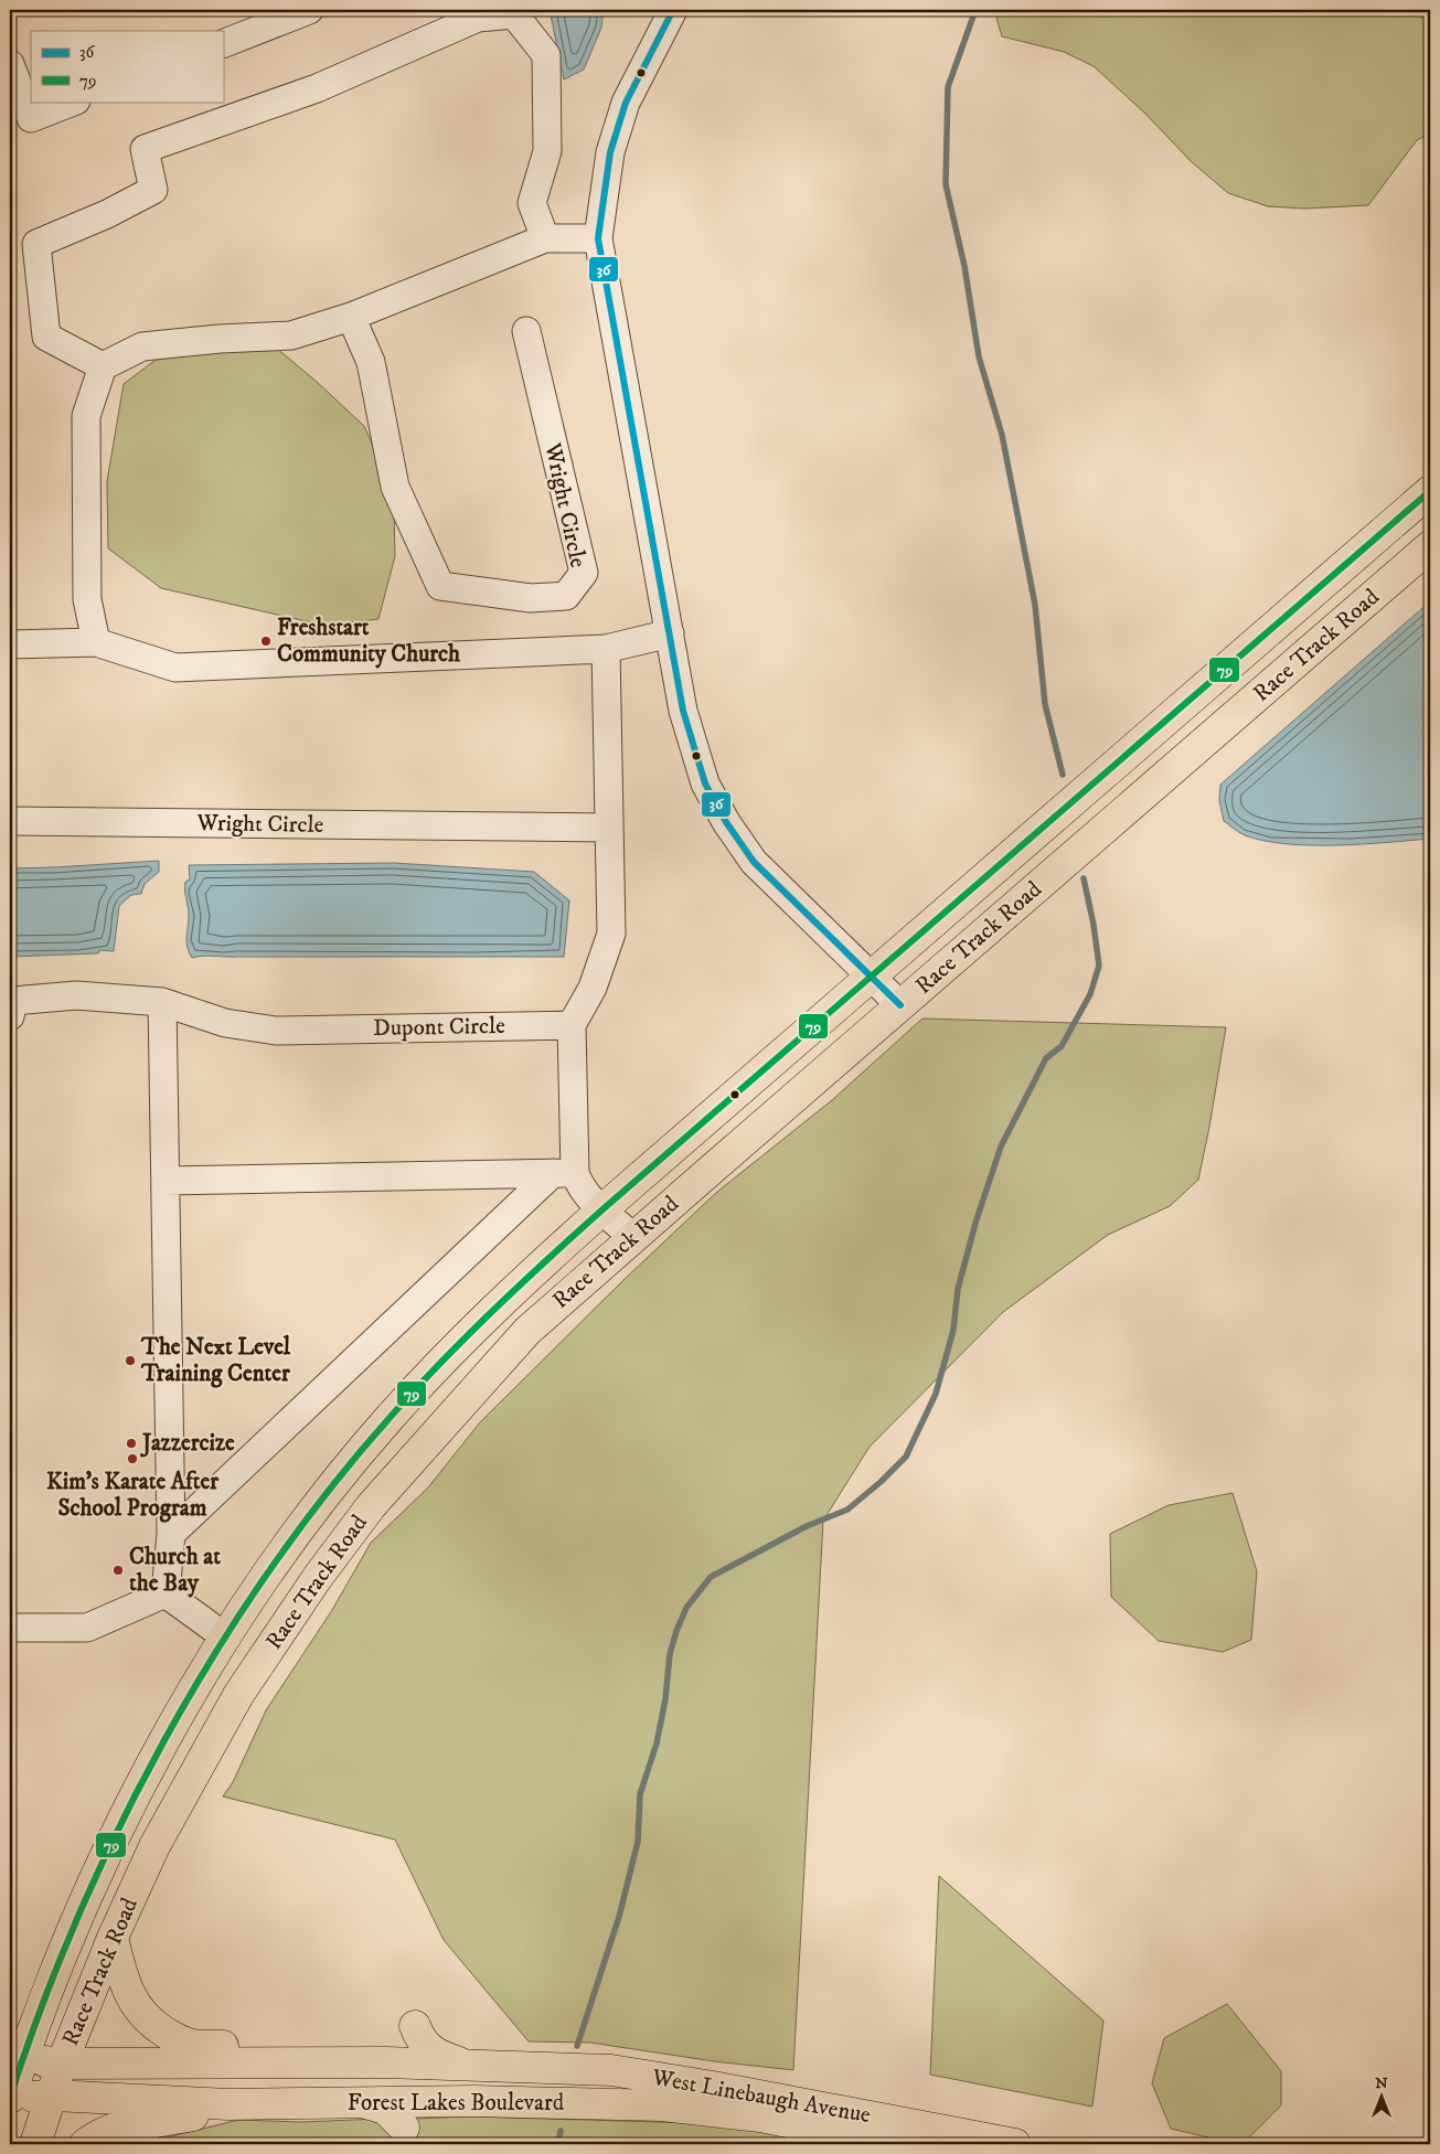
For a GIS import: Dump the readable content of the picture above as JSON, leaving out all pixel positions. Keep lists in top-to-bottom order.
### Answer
{
  "streets": {
    "main road": ["Race Track Road", "West Linebaugh Avenue", "Forest Lakes Boulevard"],
    "street": ["Wright Circle", "Dupont Circle"]
  },
  "crossings": [
    ["Race Track Road", "Forest Lakes Boulevard"],
    ["West Linebaugh Avenue", "Forest Lakes Boulevard"]
  ],
  "places": [
    "Freshstart Community Church",
    "The Next Level Training Center",
    "Jazzercize",
    "Kim's Karate After School Program",
    "Church at the Bay"
  ],
  "lines": ["transit line 36", "transit line 79"],
  "legend": ["36", "79"],
  "north": "top"
}
